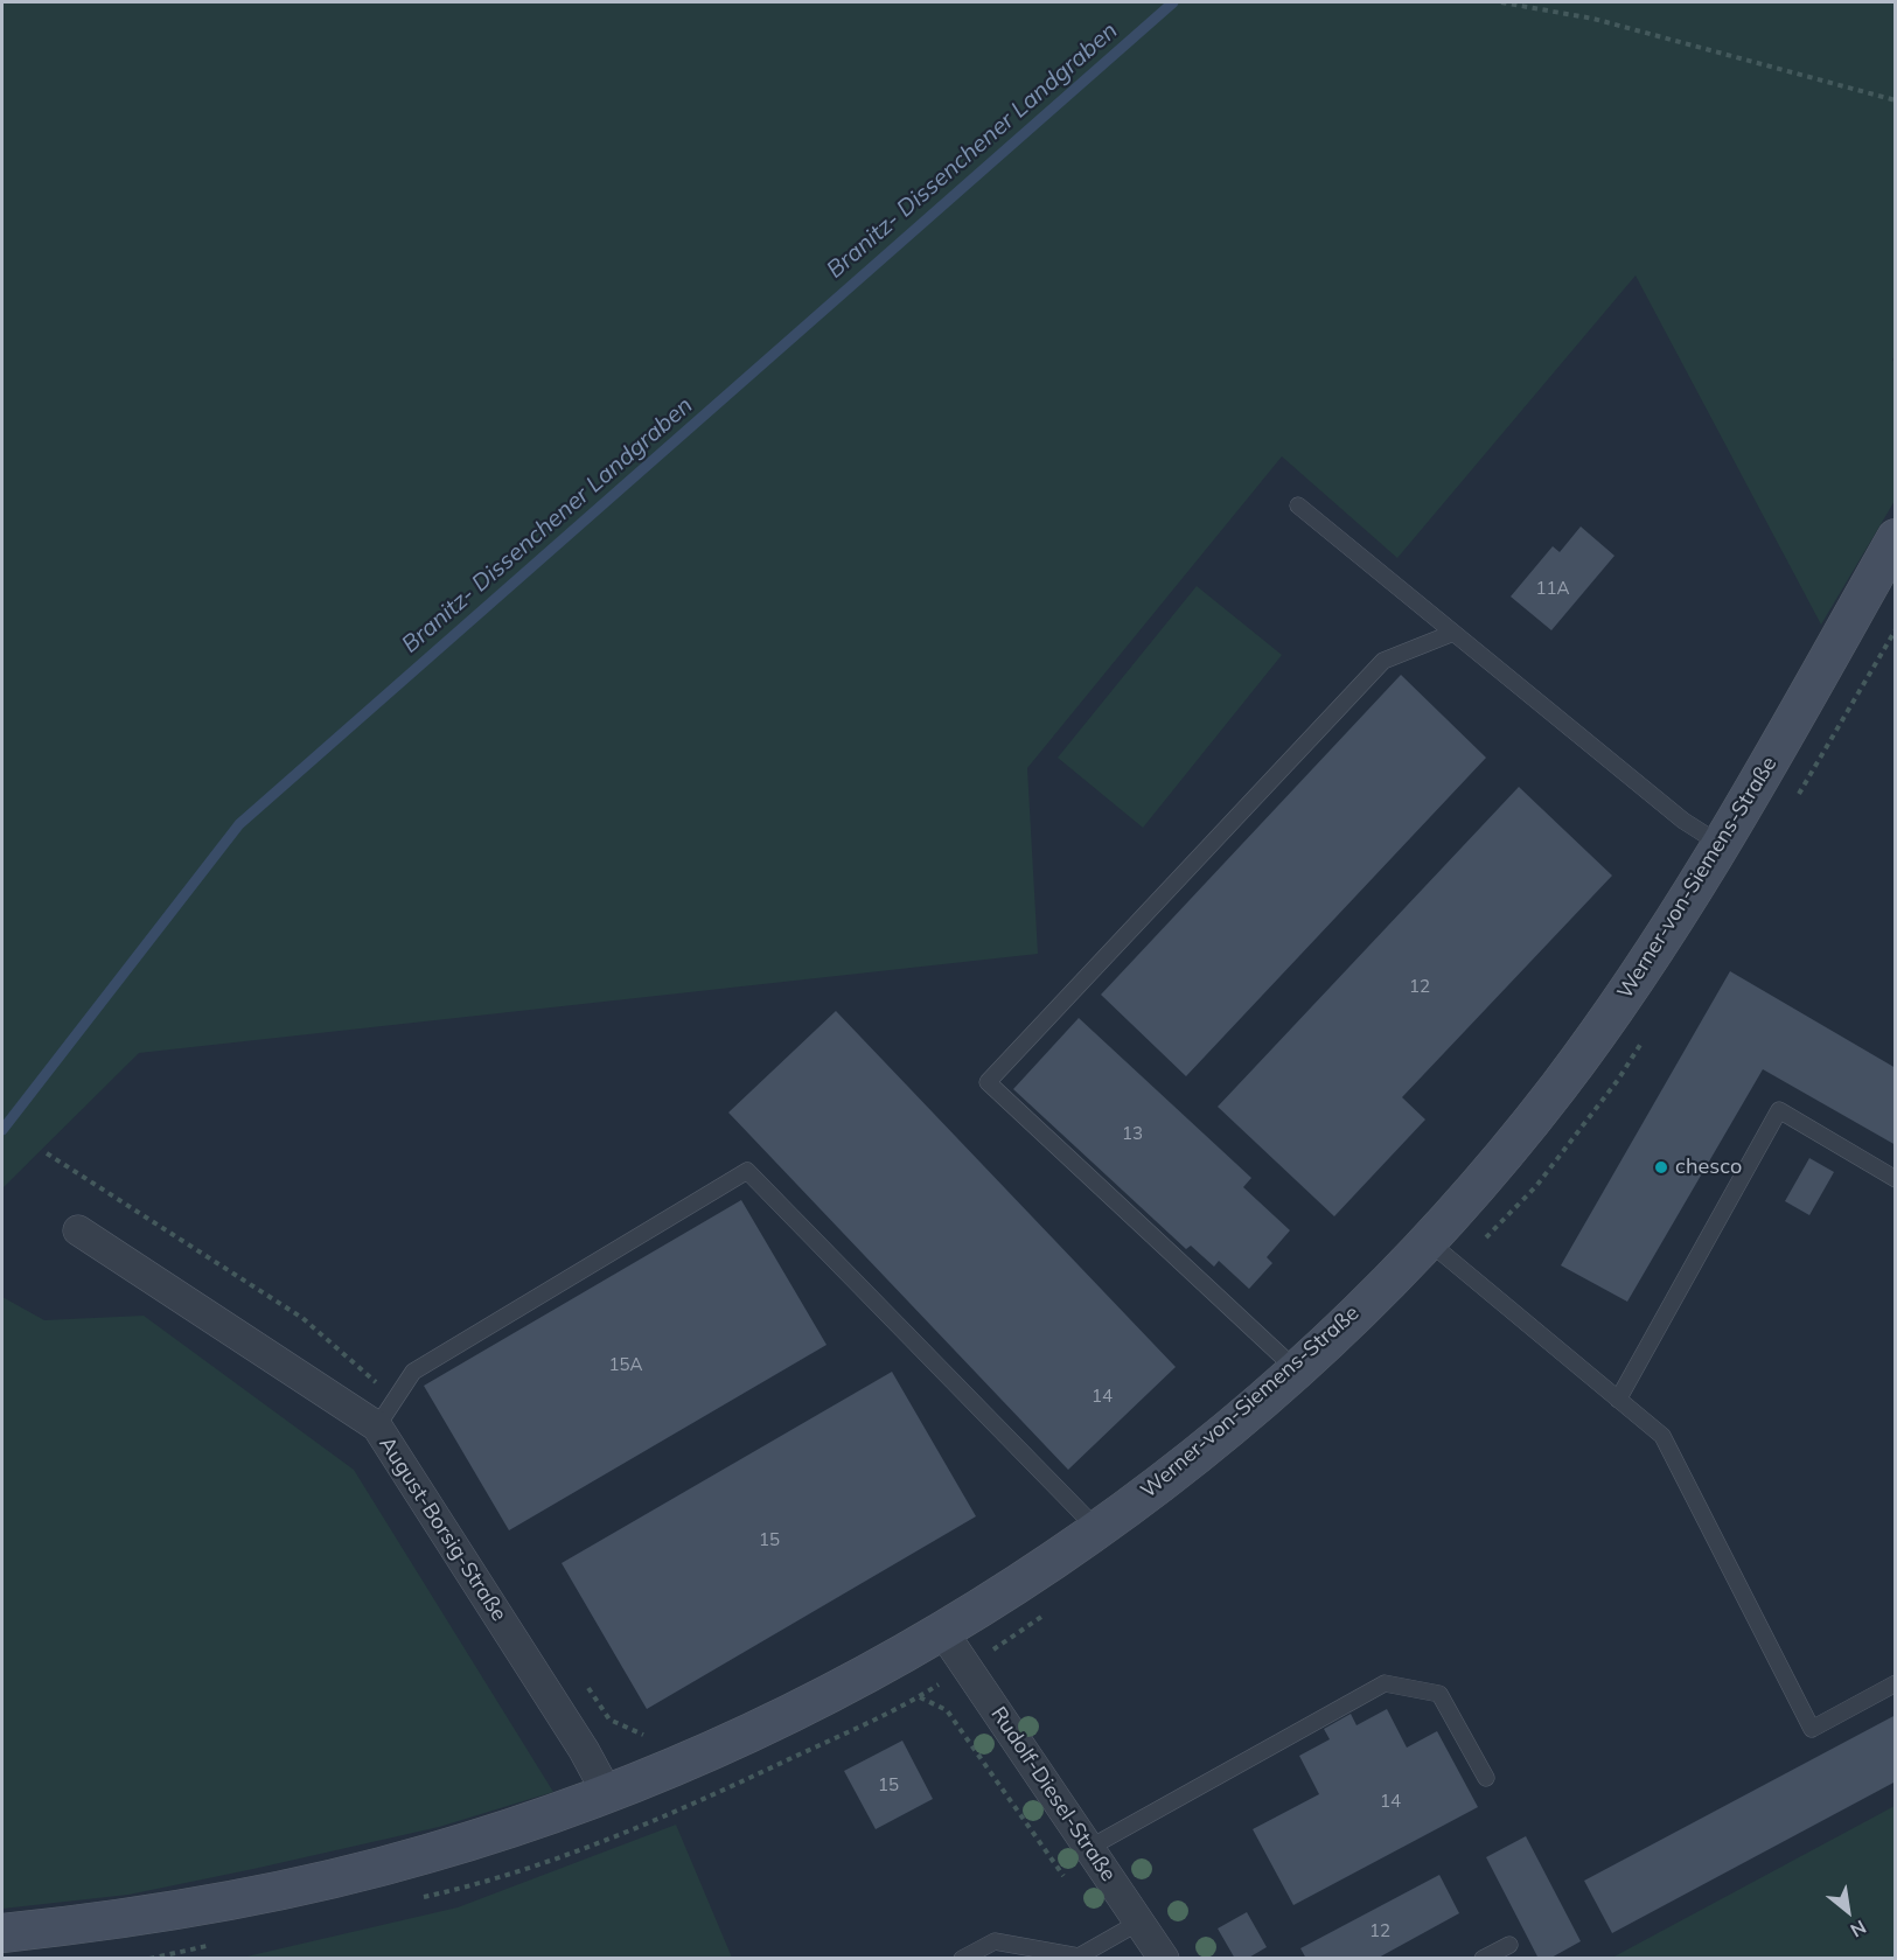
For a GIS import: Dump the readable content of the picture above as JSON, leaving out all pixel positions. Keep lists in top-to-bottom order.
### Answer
{
  "streets": {
    "street": ["Werner-von-Siemens-Straße", "August-Borsig-Straße", "Rudolf-Diesel-Straße"]
  },
  "crossings": [
    ["Werner-von-Siemens-Straße", "August-Borsig-Straße"],
    ["Werner-von-Siemens-Straße", "Rudolf-Diesel-Straße"]
  ],
  "water": ["Branitz- Dissenchener Landgraben"],
  "places": ["chesco"],
  "house_numbers": [
    "11A",
    "12",
    "13",
    "15A",
    "14",
    "15",
    "15",
    "14",
    "12"
  ],
  "north": "bottom right"
}
